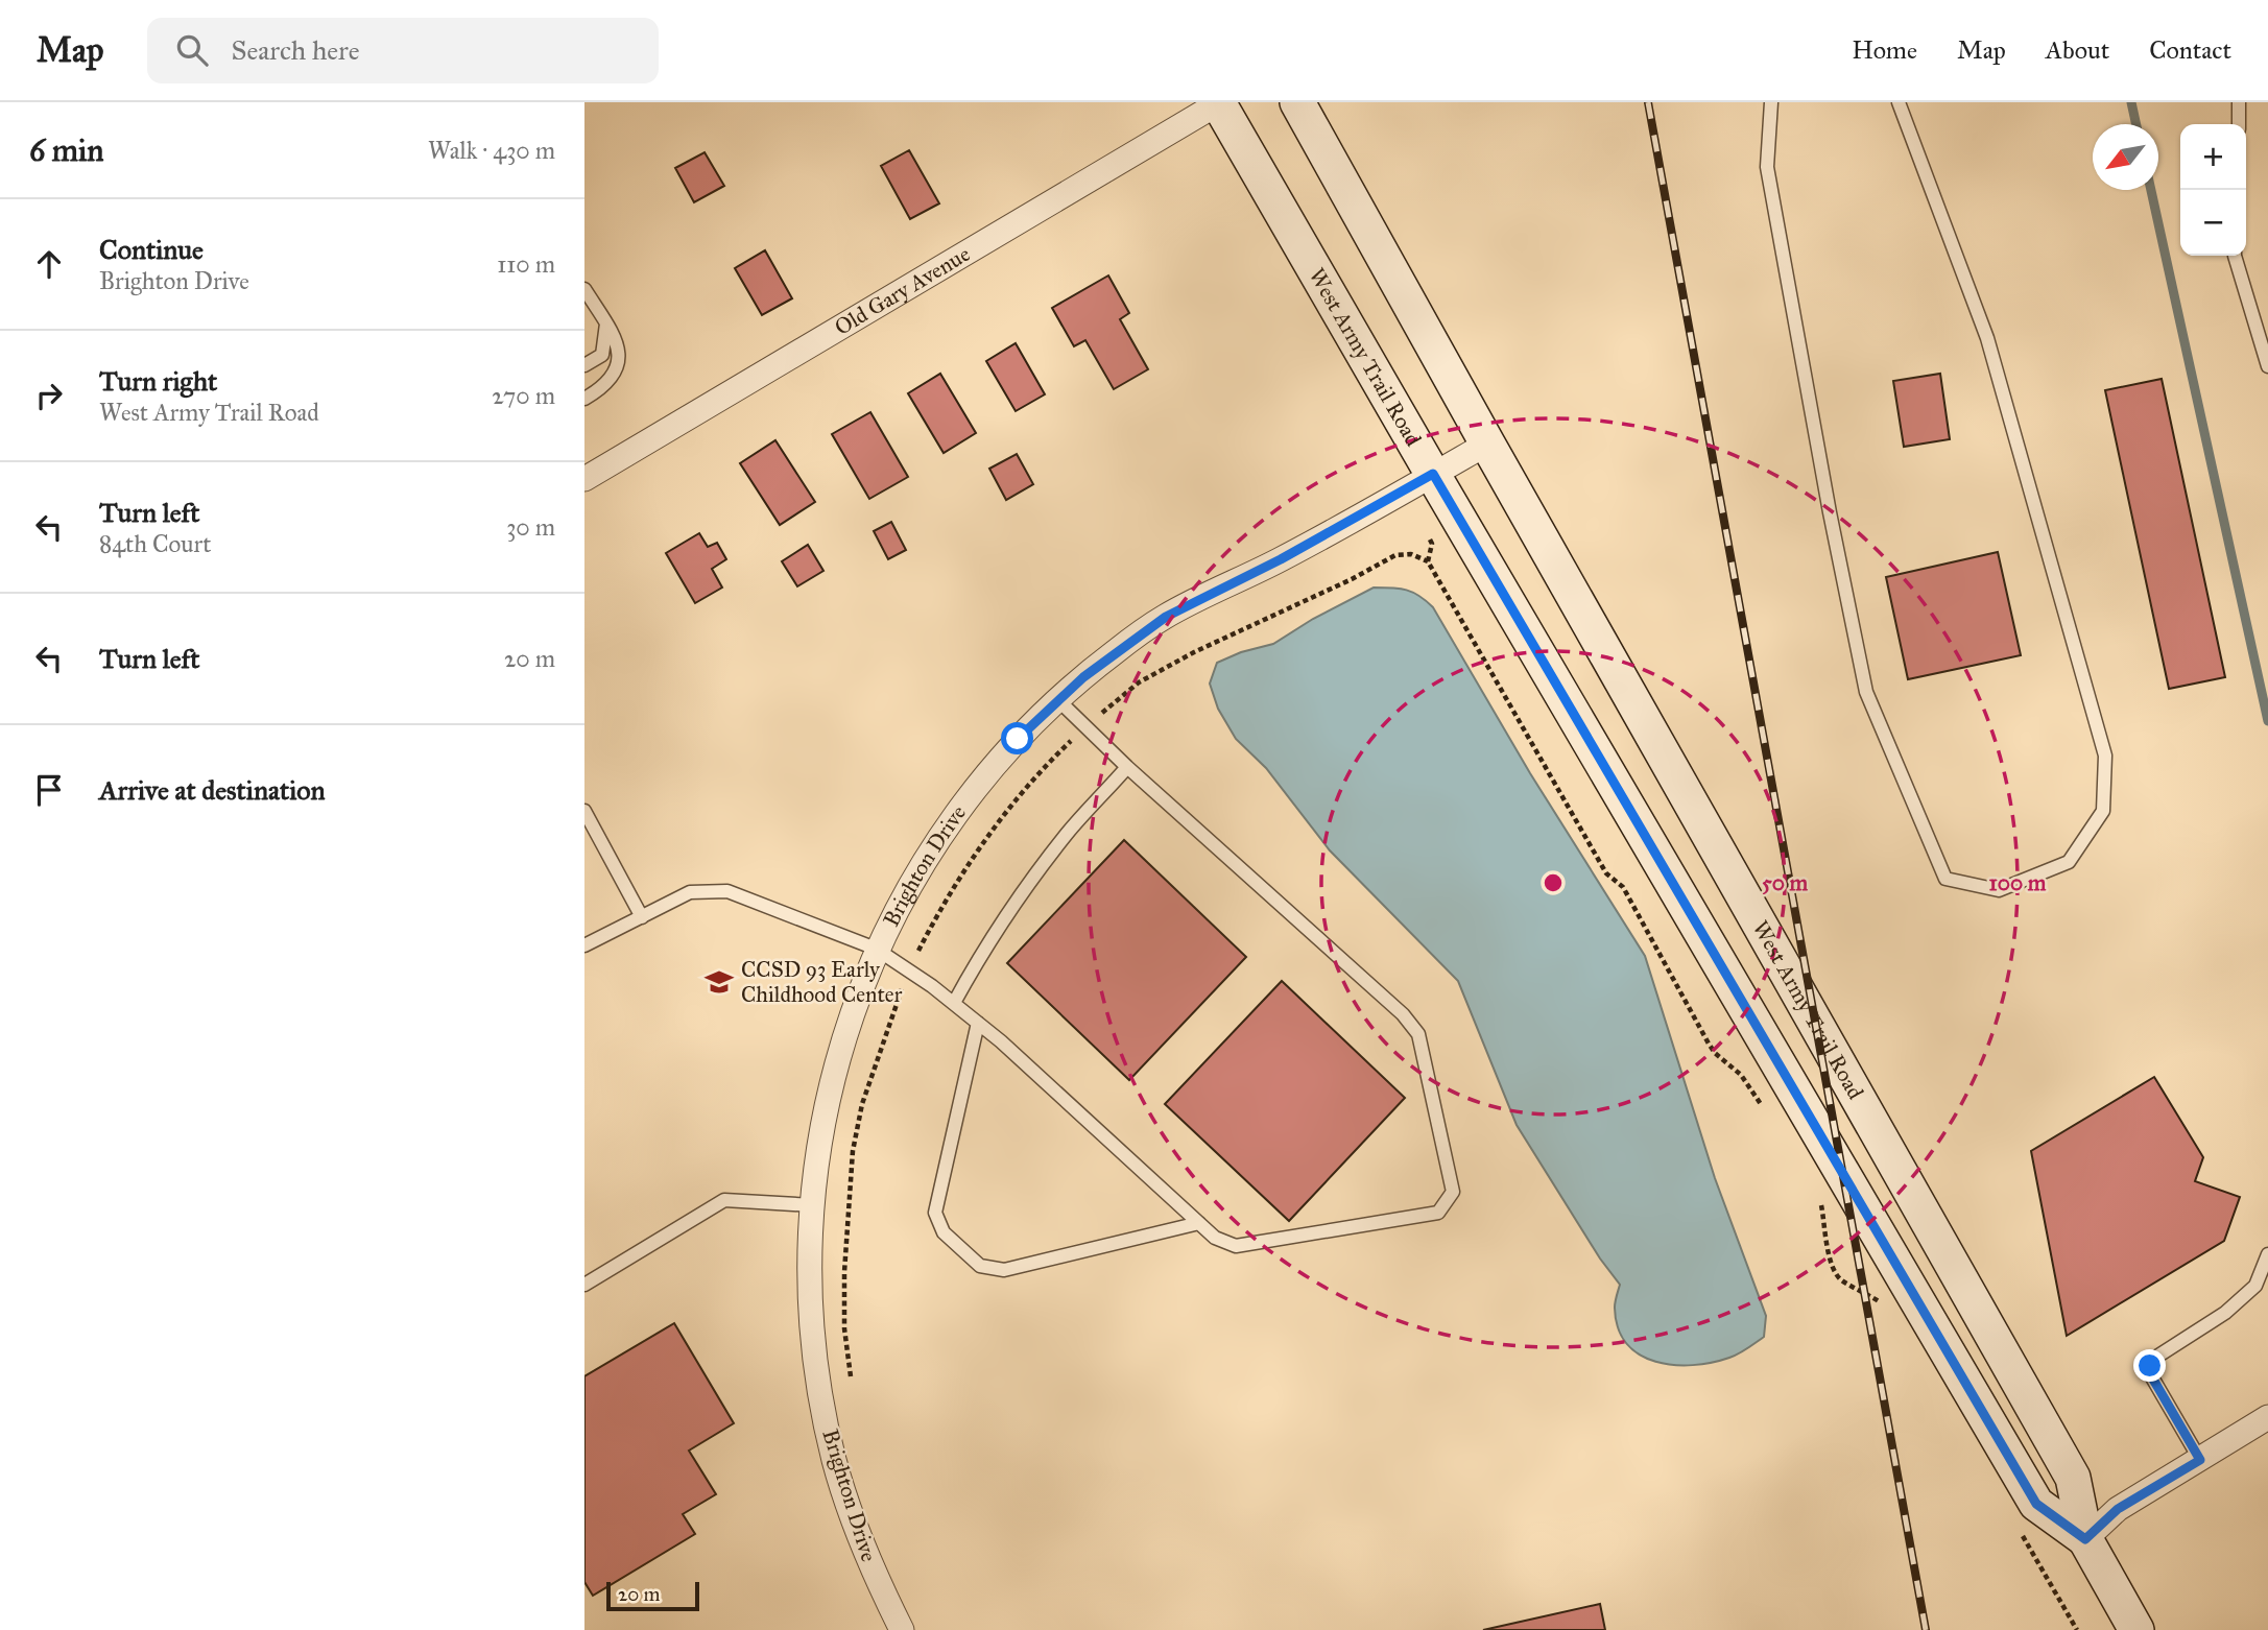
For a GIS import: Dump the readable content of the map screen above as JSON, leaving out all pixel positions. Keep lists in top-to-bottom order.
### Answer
{
  "streets": {
    "main road": ["West Army Trail Road"],
    "street": ["Old Gary Avenue", "Brighton Drive"]
  },
  "crossings": [
    ["Old Gary Avenue", "West Army Trail Road"],
    ["West Army Trail Road", "Brighton Drive"]
  ],
  "places": {
    "school or university": ["CCSD 93 Early Childhood Center"]
  },
  "scale_bar": "20 m",
  "north": "bottom left",
  "page": {
    "header": "Map",
    "search": "Search here",
    "nav": [
      "Home",
      "Map",
      "About",
      "Contact"
    ],
    "heading": ["6 min", "Walk · 430 m"],
    "map_buttons": ["+", "−"],
    "list": [
      ["Continue", "Brighton Drive", "110 m"],
      ["Turn right", "West Army Trail Road", "270 m"],
      ["Turn left", "84th Court", "30 m"],
      ["Turn left", "20 m"],
      "Arrive at destination"
    ],
    "scale": "20 m"
  },
  "rings": ["50 m", "100 m"]
}
